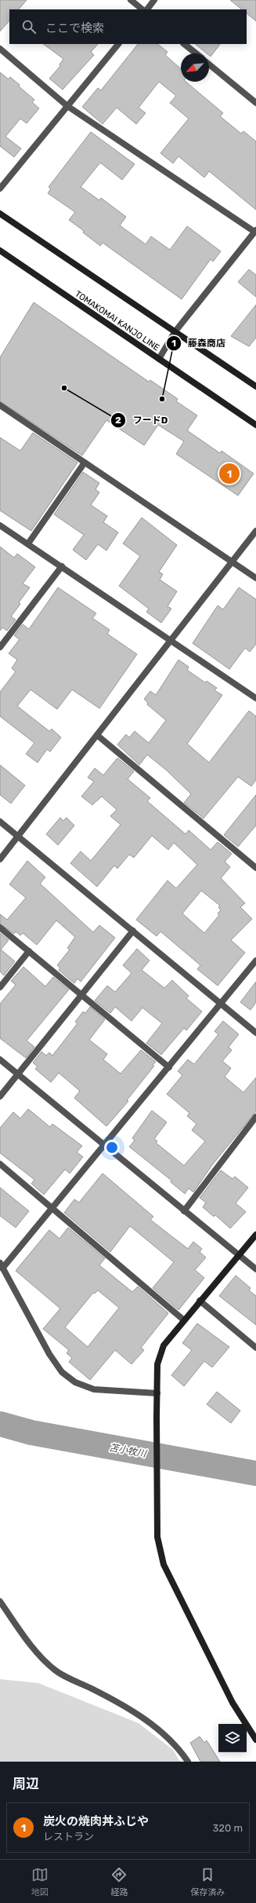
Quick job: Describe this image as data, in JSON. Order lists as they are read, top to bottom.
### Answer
{
  "streets": {
    "main road": ["TOMAKOMAI KANJO LINE"]
  },
  "water": ["苫小牧川"],
  "places": ["フードD", "藤森商店"],
  "north": "bottom left",
  "page": {
    "search": "ここで検索",
    "pins": "1",
    "heading": "周辺",
    "list": [
      {
        "mark": "1",
        "name": "炭火の焼肉丼ふじや",
        "note": "レストラン",
        "value": "320 m"
      }
    ],
    "nav": ["地図", "経路", "保存済み"]
  }
}
